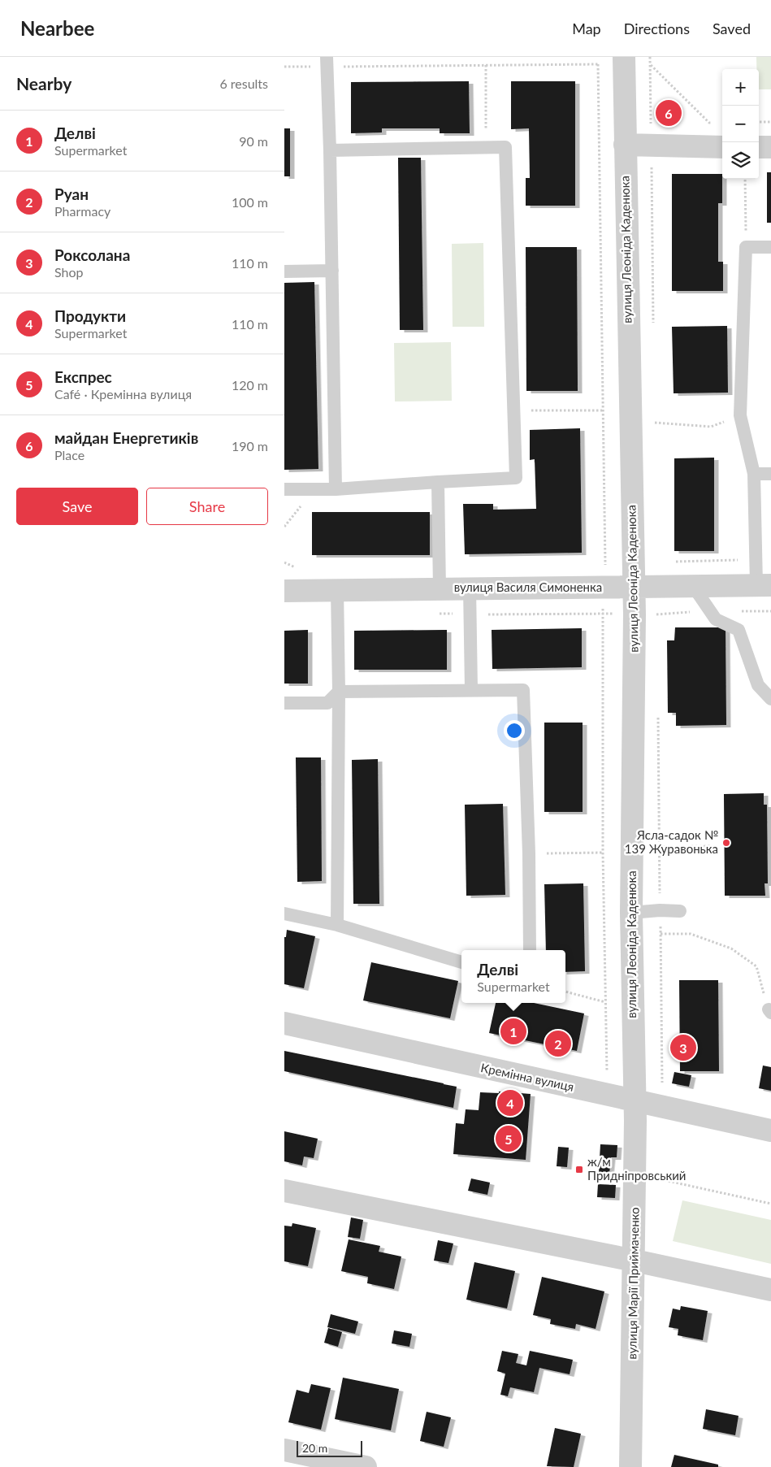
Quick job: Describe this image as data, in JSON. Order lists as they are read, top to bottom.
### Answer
{
  "streets": {
    "street": [
      "вулиця Леоніда Каденюка",
      "вулиця Василя Симоненка",
      "Кремінна вулиця",
      "вулиця Марії Приймаченко"
    ]
  },
  "crossings": [
    ["вулиця Леоніда Каденюка", "вулиця Василя Симоненка"],
    ["вулиця Леоніда Каденюка", "Кремінна вулиця"],
    ["вулиця Леоніда Каденюка", "вулиця Марії Приймаченко"],
    ["Кремінна вулиця", "вулиця Марії Приймаченко"]
  ],
  "places": {
    "other": ["Ясла-садок № 139 Журавонька"],
    "transit": ["ж/м Придніпровський"]
  },
  "scale_bar": "20 m",
  "page": {
    "header": "Nearbee",
    "nav": ["Map", "Directions", "Saved"],
    "heading": ["Nearby", "6 results"],
    "map_buttons": ["+", "−"],
    "pins": [
      "6",
      "1",
      "2",
      "3",
      "4",
      "5"
    ],
    "list": [
      {
        "mark": "1",
        "name": "Делві",
        "note": "Supermarket",
        "value": "90 m"
      },
      {
        "mark": "2",
        "name": "Руан",
        "note": "Pharmacy",
        "value": "100 m"
      },
      {
        "mark": "3",
        "name": "Роксолана",
        "note": "Shop",
        "value": "110 m"
      },
      {
        "mark": "4",
        "name": "Продукти",
        "note": "Supermarket",
        "value": "110 m"
      },
      {
        "mark": "5",
        "name": "Експрес",
        "note": "Café · Кремінна вулиця",
        "value": "120 m"
      },
      {
        "mark": "6",
        "name": "майдан Енергетиків",
        "note": "Place",
        "value": "190 m"
      }
    ],
    "buttons": ["Save", "Share"],
    "popup": ["Делві", "Supermarket"],
    "scale": "20 m"
  }
}
